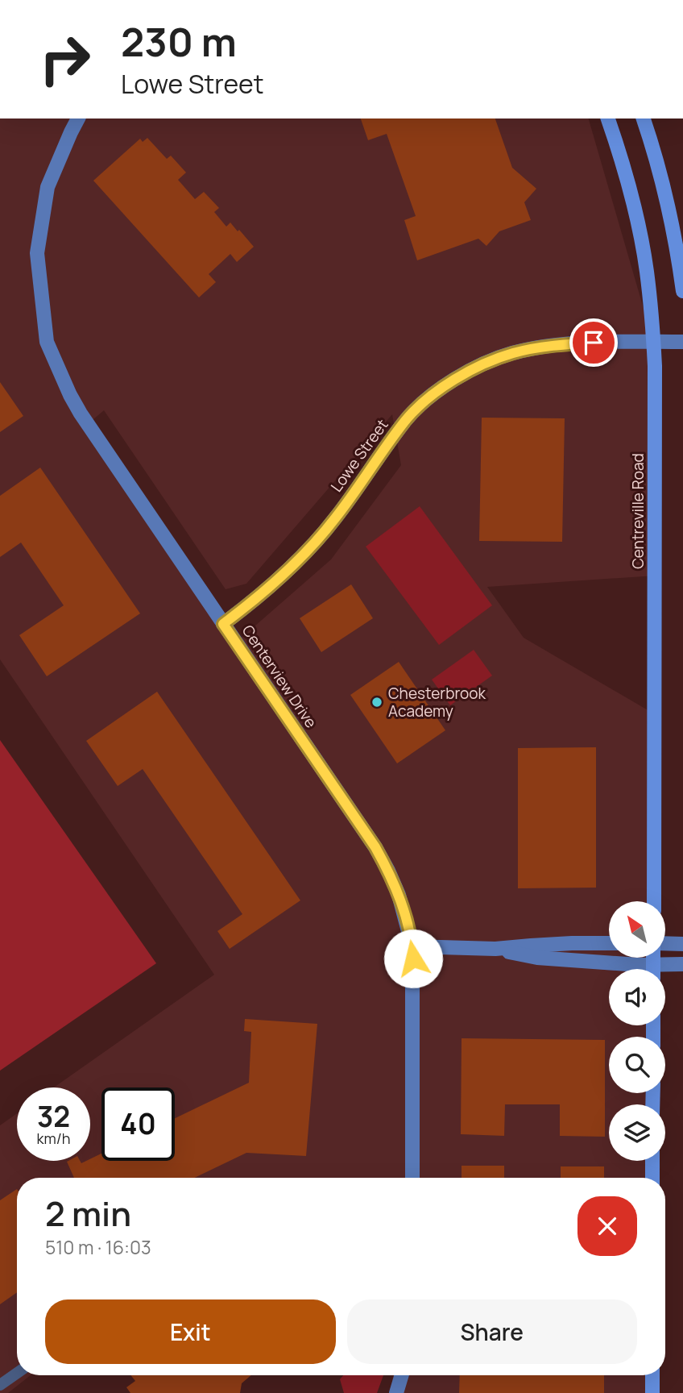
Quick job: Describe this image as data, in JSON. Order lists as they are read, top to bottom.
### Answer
{
  "streets": {
    "main road": ["Centreville Road"],
    "street": ["Lowe Street", "Centerview Drive"]
  },
  "crossings": [
    ["Lowe Street", "Centreville Road"],
    ["Lowe Street", "Centerview Drive"]
  ],
  "places": ["Chesterbrook Academy"],
  "north": "top left",
  "page": {
    "turn": ["230 m", "Lowe Street"],
    "speed": "32 km/h",
    "limit": "40",
    "heading": ["2 min", "510 m · 16:03"],
    "buttons": ["Exit", "Share"]
  }
}
